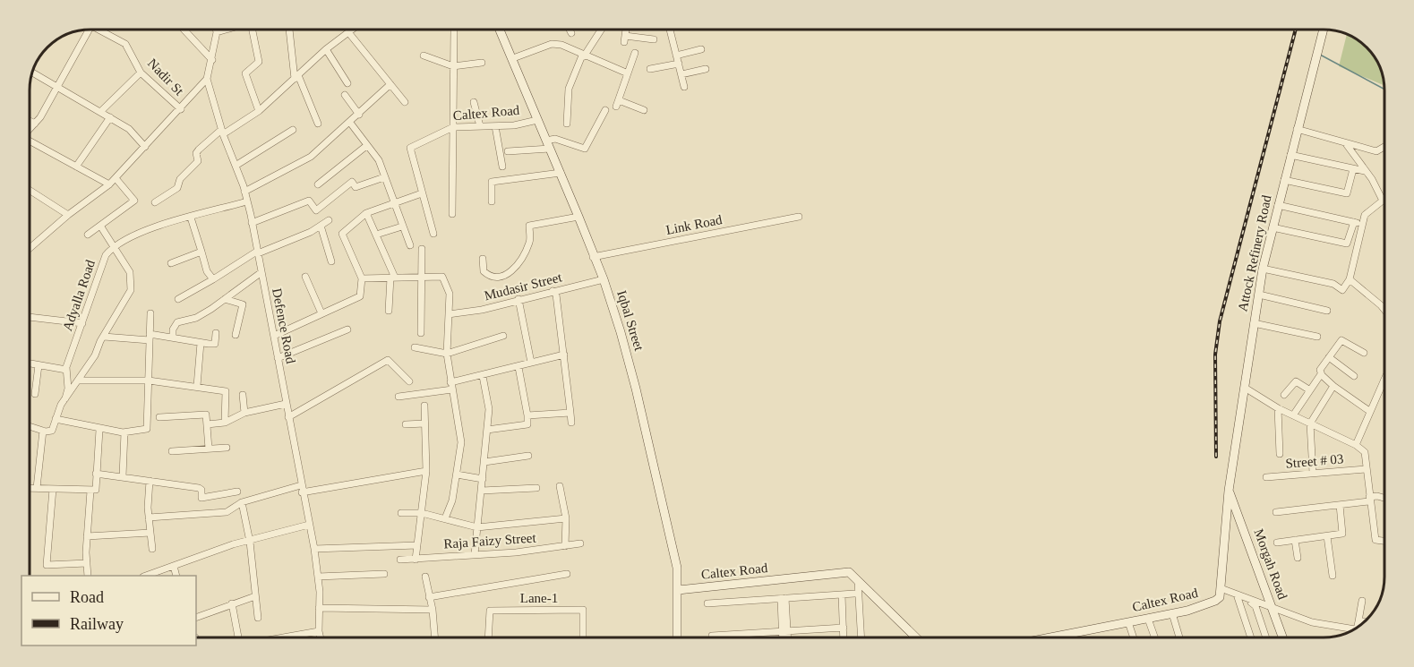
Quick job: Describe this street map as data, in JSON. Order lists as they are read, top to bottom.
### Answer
{
  "streets": {
    "street": [
      "Nadir St",
      "Caltex Road",
      "Link Road",
      "Attock Refinery Road",
      "Mudasir Street",
      "Adyalla Road",
      "Iqbal Street",
      "Defence Road",
      "Street # 03",
      "Raja Faizy Street",
      "Morgah Road",
      "Lane-1"
    ]
  },
  "crossings": [
    ["Caltex Road", "Iqbal Street"],
    ["Link Road", "Iqbal Street"],
    ["Attock Refinery Road", "Morgah Road"],
    ["Mudasir Street", "Iqbal Street"]
  ],
  "legend": ["Road", "Railway"]
}
